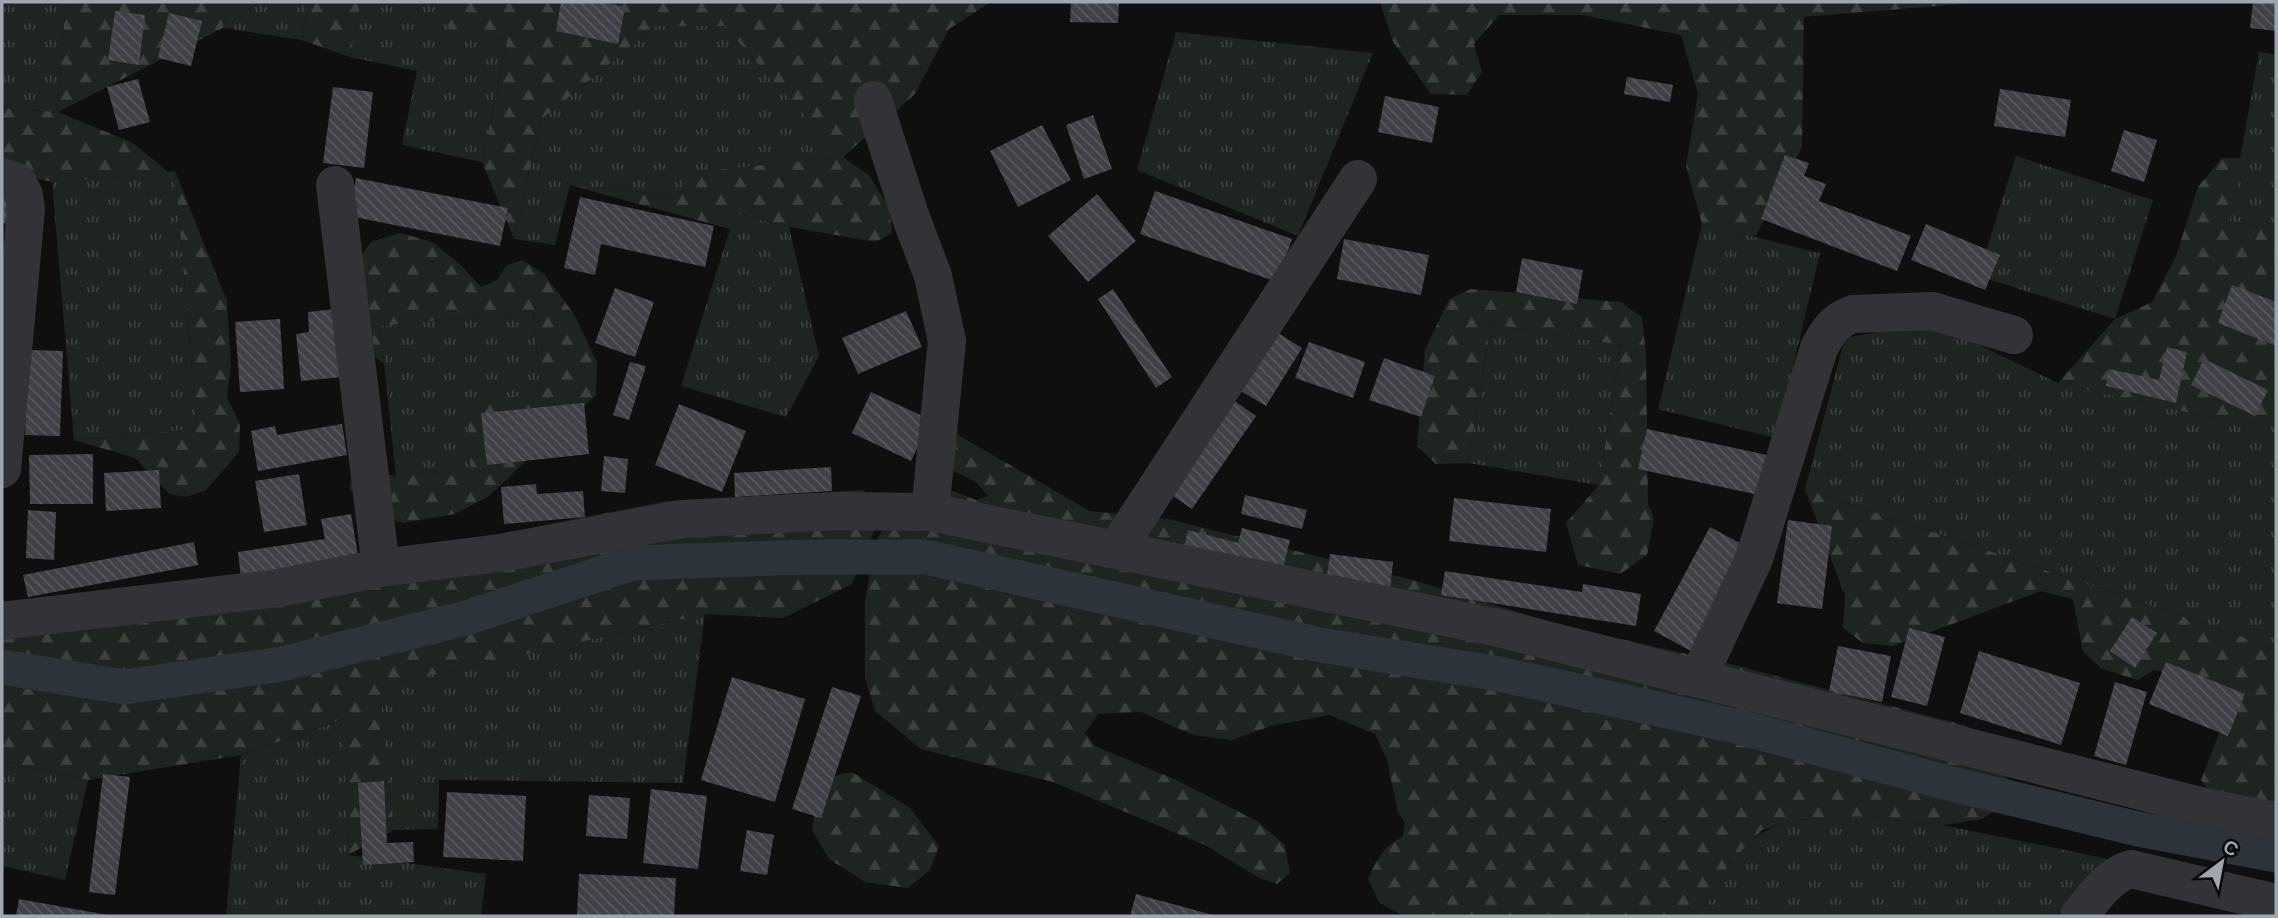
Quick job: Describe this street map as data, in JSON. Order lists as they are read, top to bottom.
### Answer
{
  "north": "top right"
}
